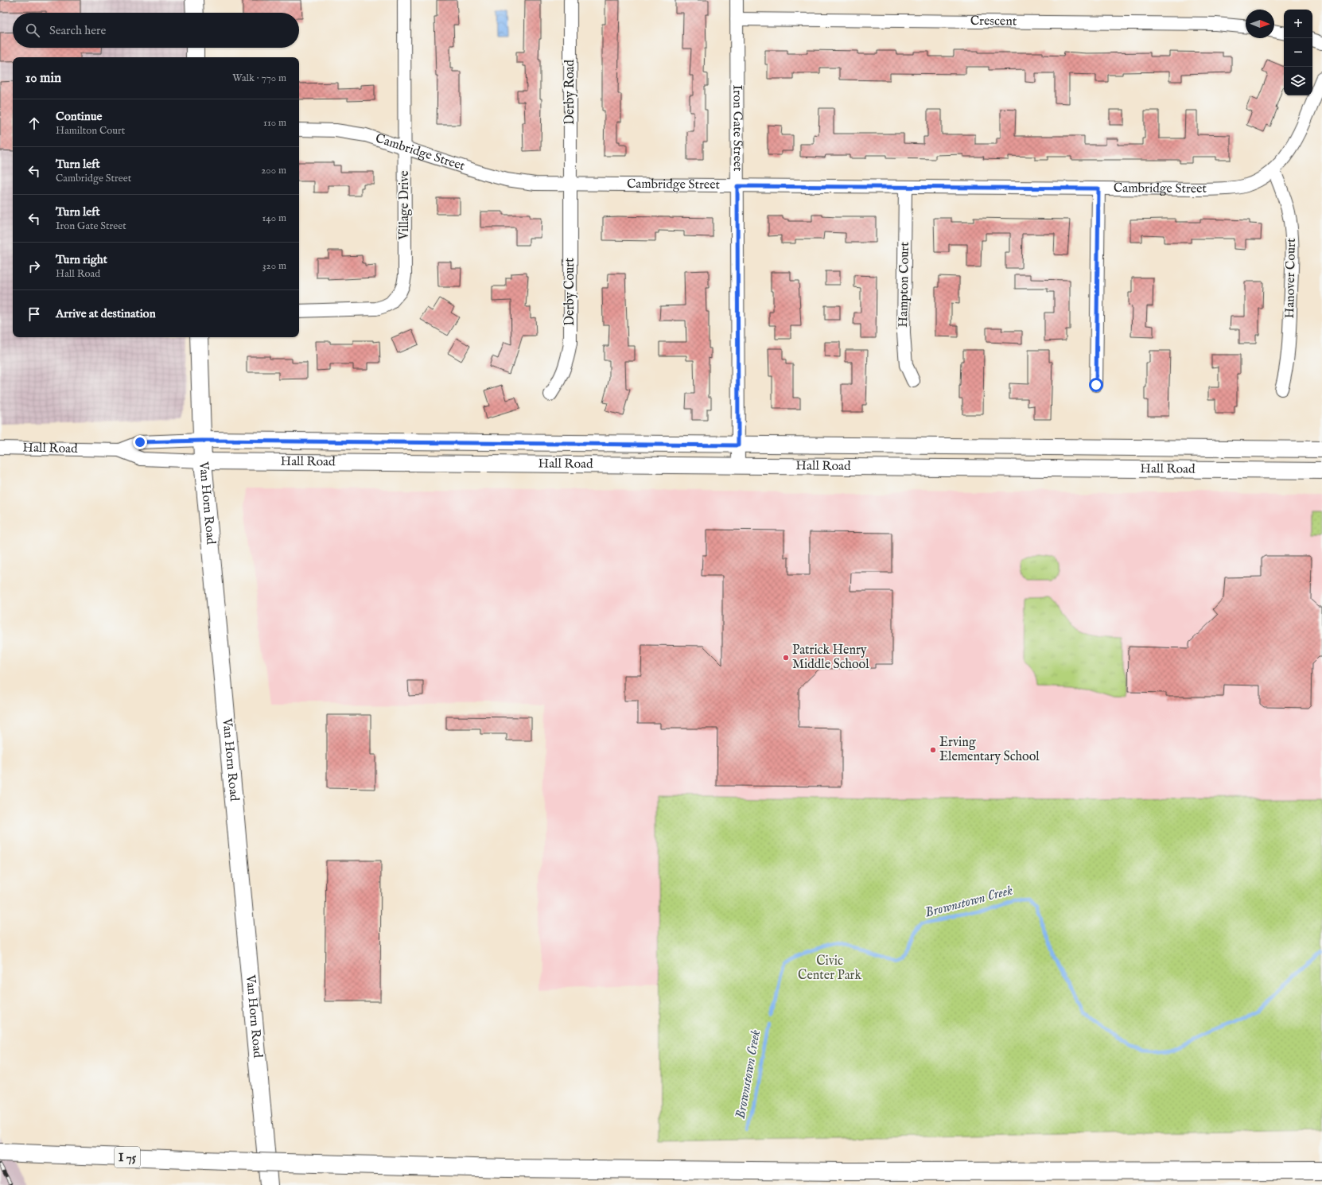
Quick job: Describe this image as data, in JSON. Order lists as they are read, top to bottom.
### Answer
{
  "streets": {
    "main road": ["Van Horn Road", "I 75"],
    "street": [
      "Crescent",
      "Derby Road",
      "Iron Gate Street",
      "Cambridge Street",
      "Village Drive",
      "Hanover Court",
      "Hampton Court",
      "Derby Court",
      "Hall Road"
    ]
  },
  "crossings": [
    ["Crescent", "Iron Gate Street"],
    ["Derby Road", "Cambridge Street"],
    ["Derby Road", "Derby Court"],
    ["Iron Gate Street", "Cambridge Street"],
    ["Iron Gate Street", "Hall Road"],
    ["Cambridge Street", "Village Drive"],
    ["Cambridge Street", "Hanover Court"],
    ["Cambridge Street", "Hampton Court"],
    ["Cambridge Street", "Derby Court"],
    ["Hall Road", "Van Horn Road"]
  ],
  "water": ["Brownstown Creek"],
  "parks": ["Civic Center Park"],
  "places": ["Patrick Henry Middle School", "Erving Elementary School"],
  "north": "right",
  "page": {
    "map_buttons": ["+", "−"],
    "search": "Search here",
    "heading": ["10 min", "Walk · 770 m"],
    "list": [
      ["Continue", "Hamilton Court", "110 m"],
      ["Turn left", "Cambridge Street", "200 m"],
      ["Turn left", "Iron Gate Street", "140 m"],
      ["Turn right", "Hall Road", "320 m"],
      "Arrive at destination"
    ]
  }
}
